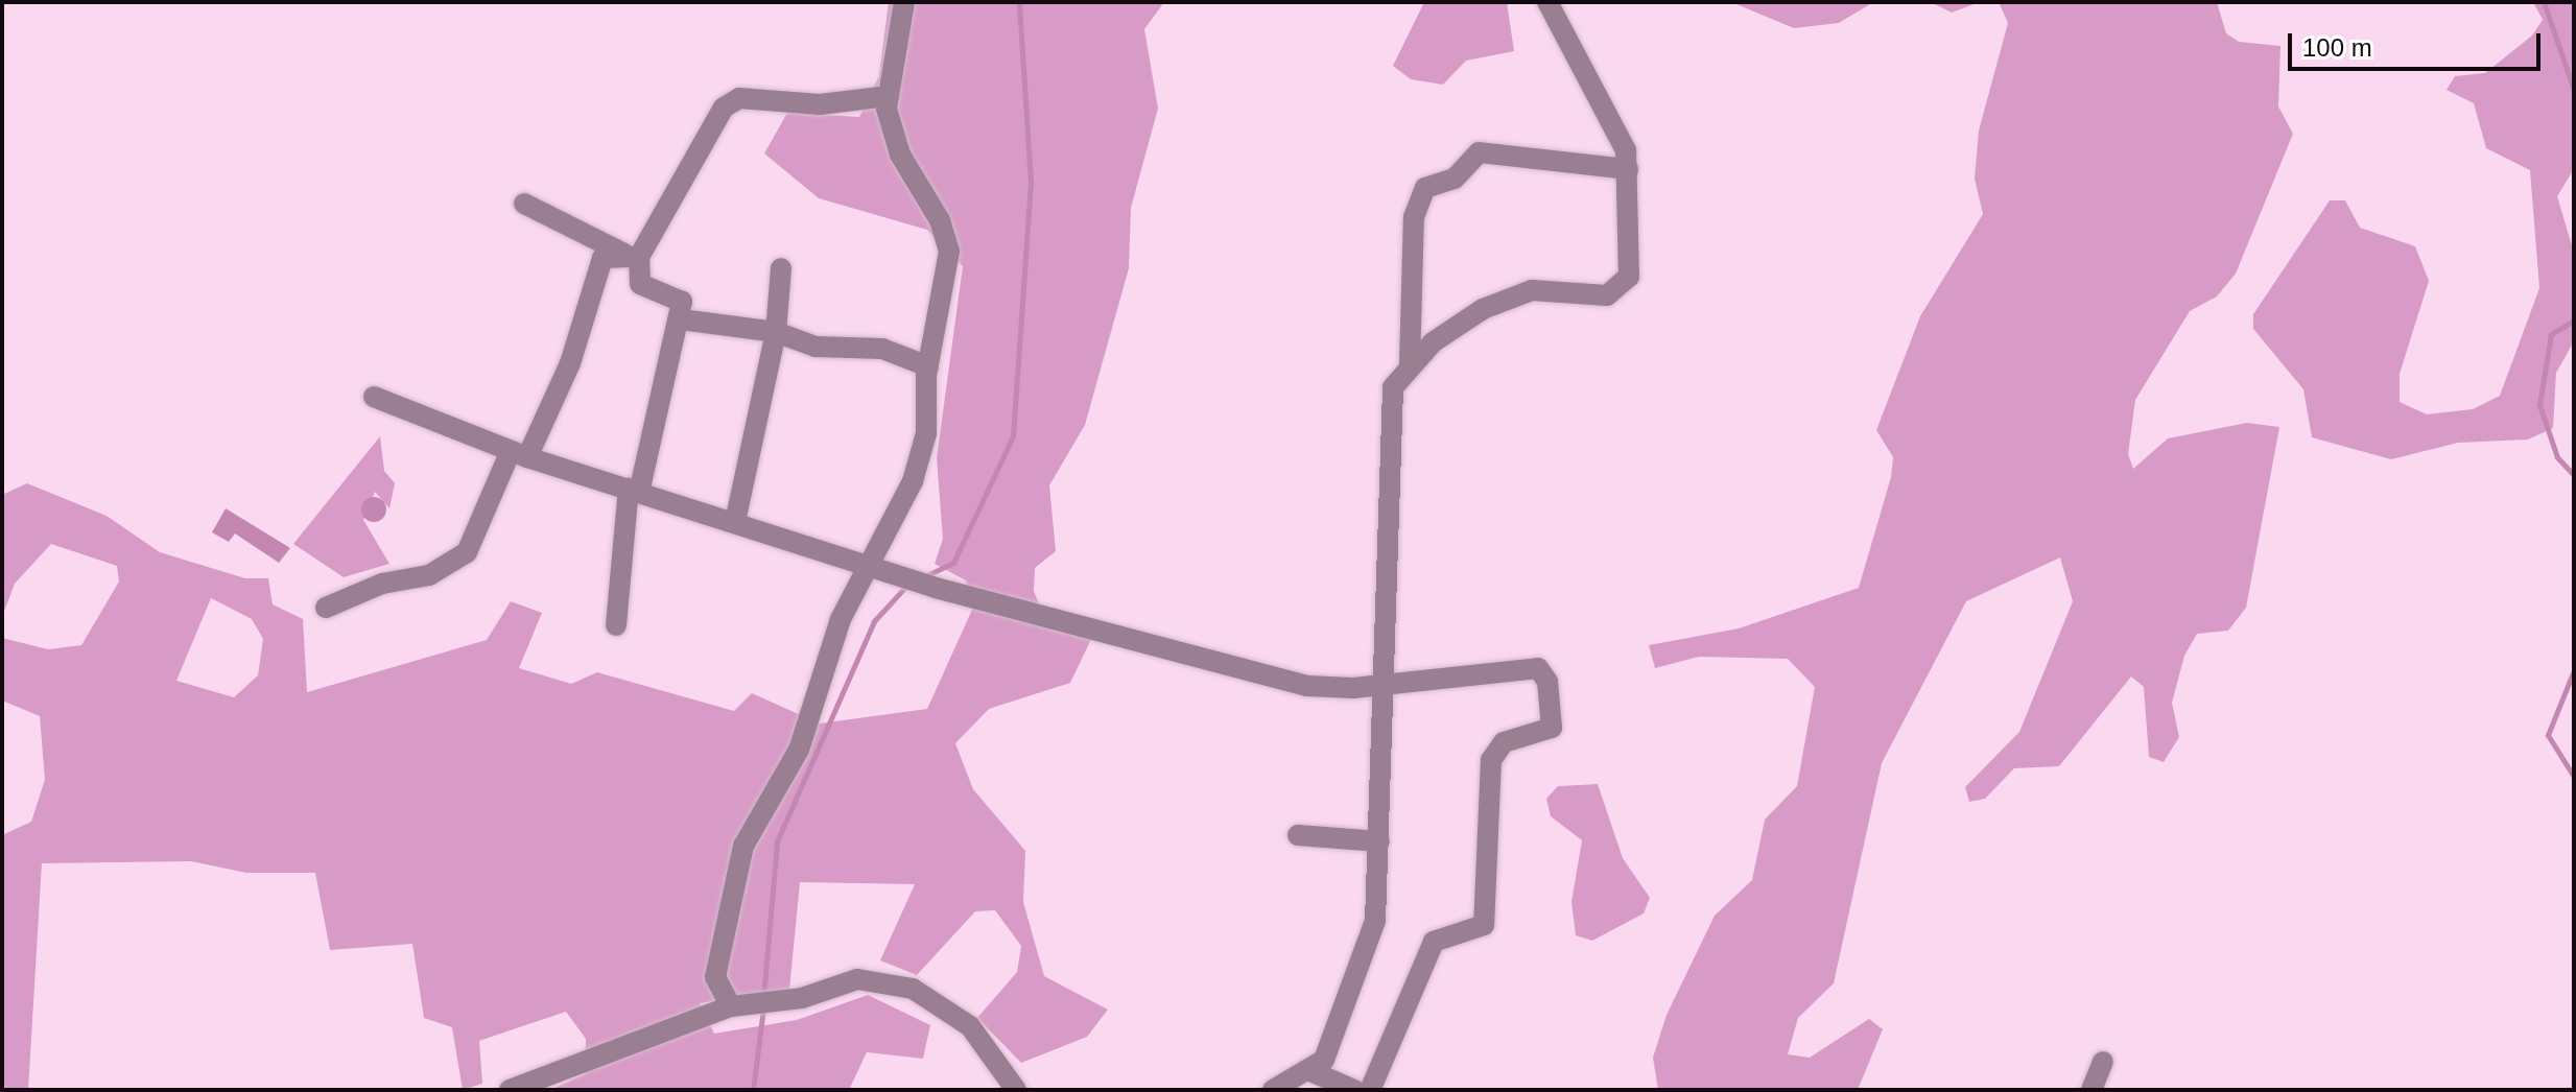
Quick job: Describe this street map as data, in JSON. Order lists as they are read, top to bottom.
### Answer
{
  "scale_bar": "100 m"
}
